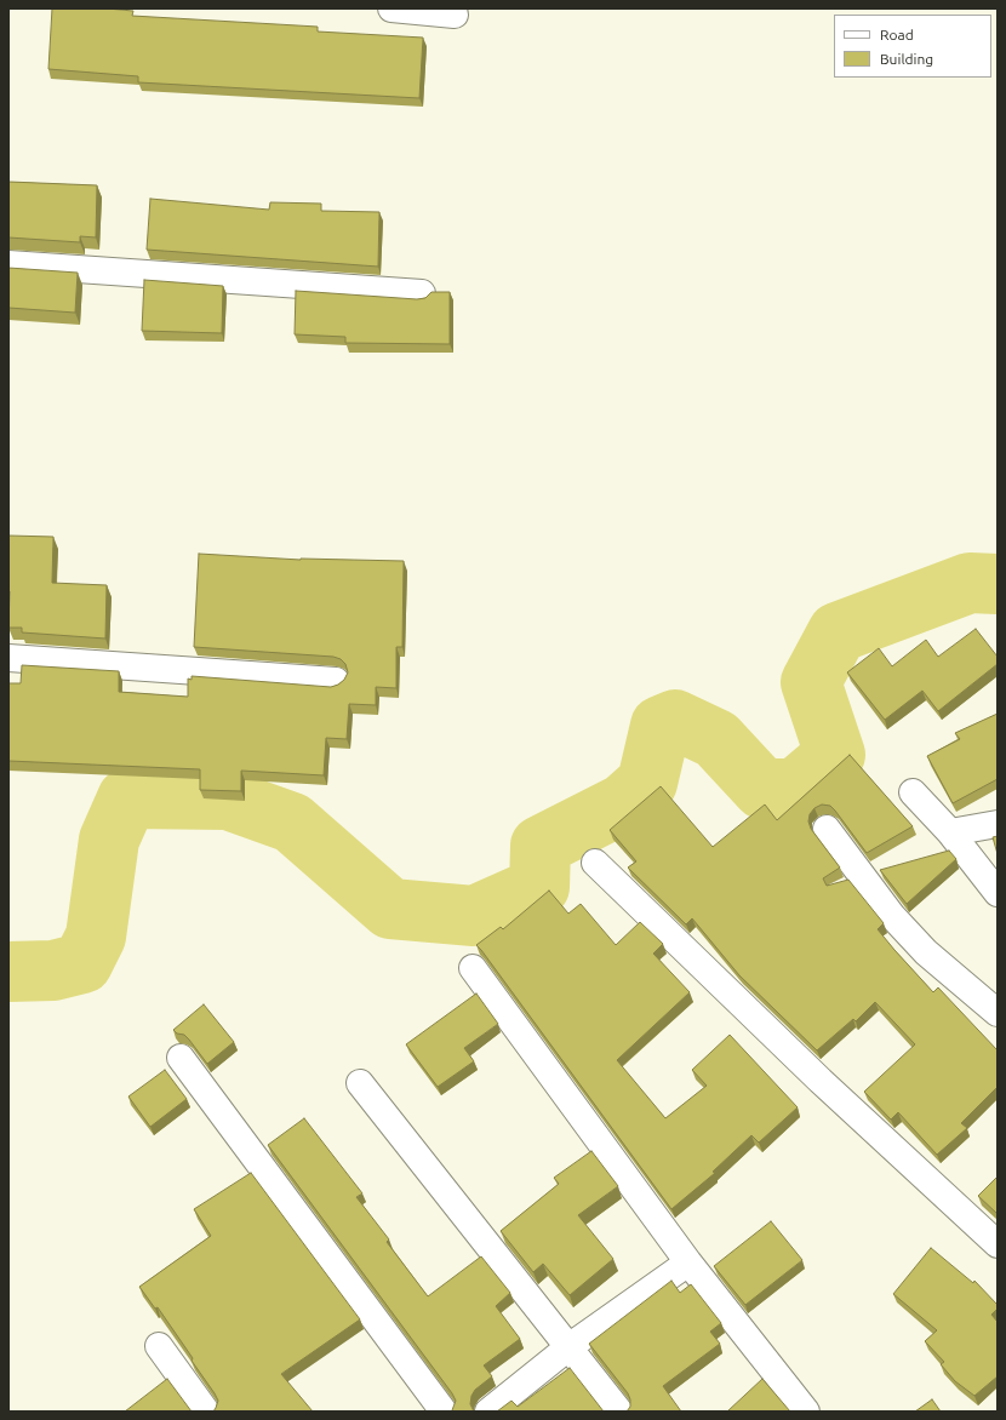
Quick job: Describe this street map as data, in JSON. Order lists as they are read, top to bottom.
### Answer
{
  "legend": ["Road", "Building"]
}
